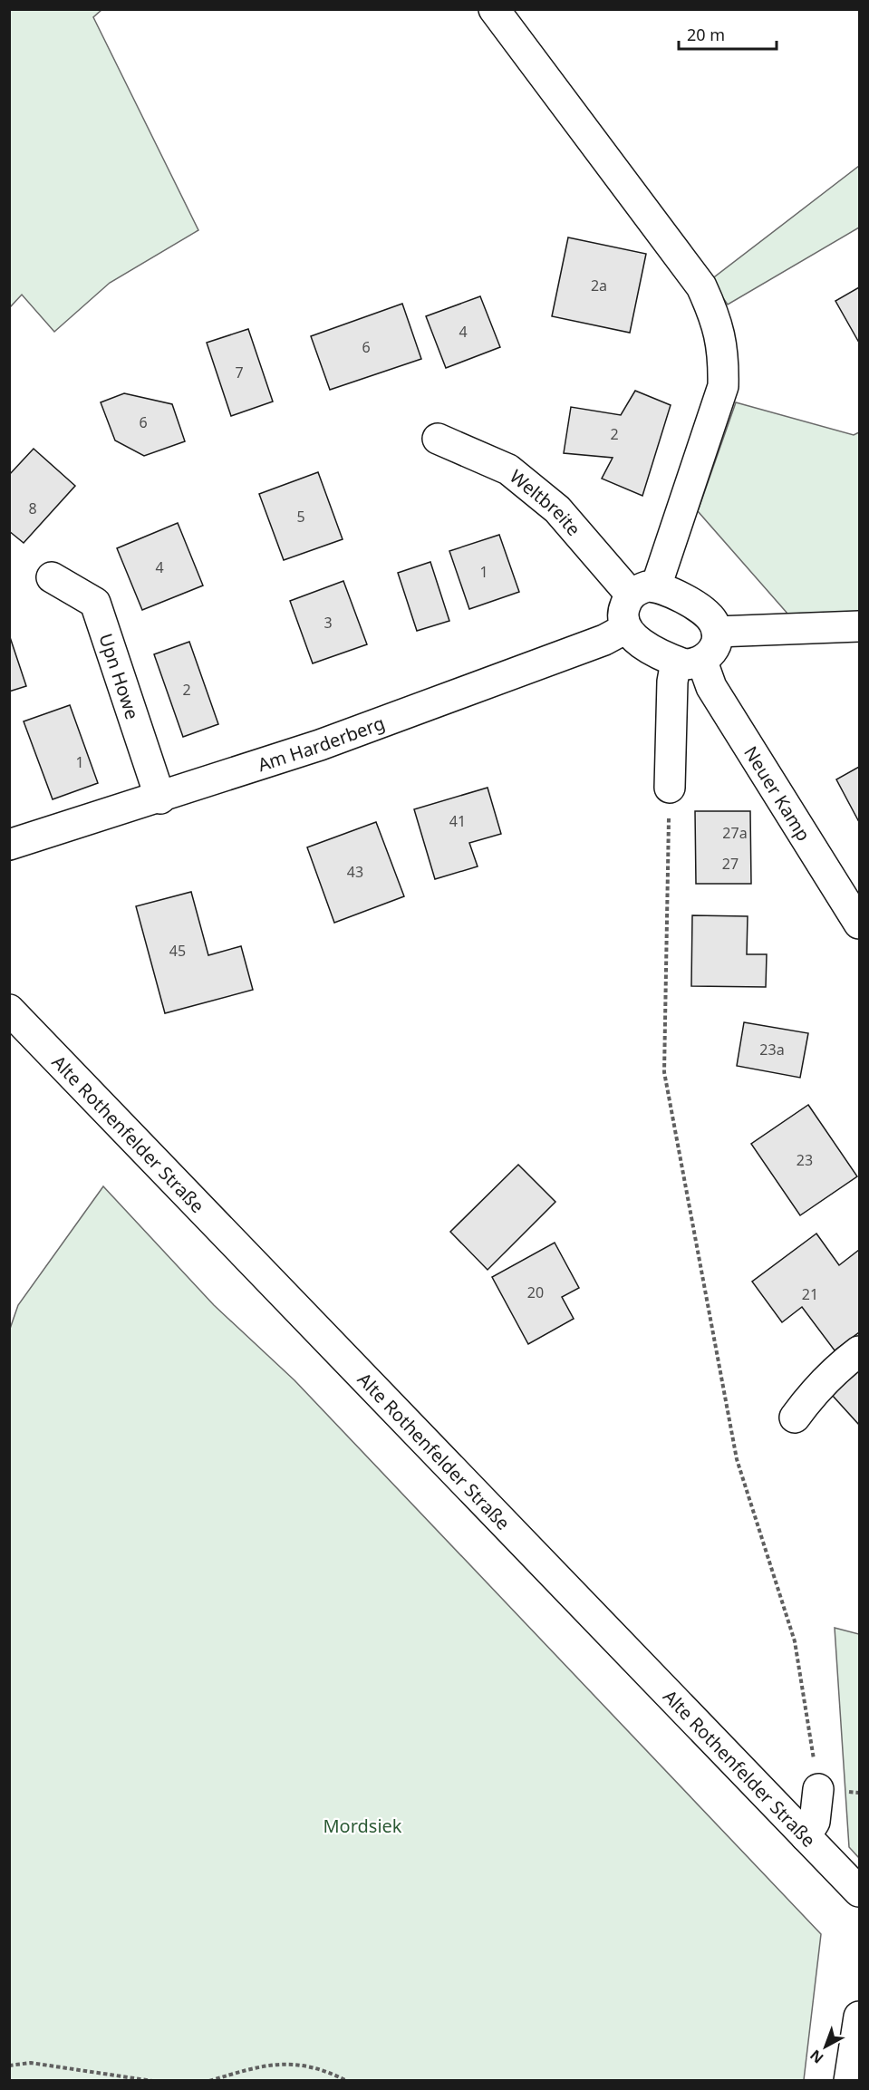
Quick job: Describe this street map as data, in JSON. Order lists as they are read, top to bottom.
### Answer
{
  "streets": {
    "street": [
      "Weltbreite",
      "Upn Howe",
      "Am Harderberg",
      "Neuer Kamp",
      "Alte Rothenfelder Straße"
    ]
  },
  "crossings": [
    ["Upn Howe", "Am Harderberg"]
  ],
  "parks": ["Mordsiek"],
  "house_numbers": [
    "2a",
    "4",
    "6",
    "7",
    "6",
    "2",
    "8",
    "5",
    "4",
    "1",
    "3",
    "2",
    "1",
    "41",
    "27a",
    "27",
    "43",
    "45",
    "23a",
    "23",
    "20",
    "21"
  ],
  "scale_bar": "20 m",
  "north": "bottom left"
}
